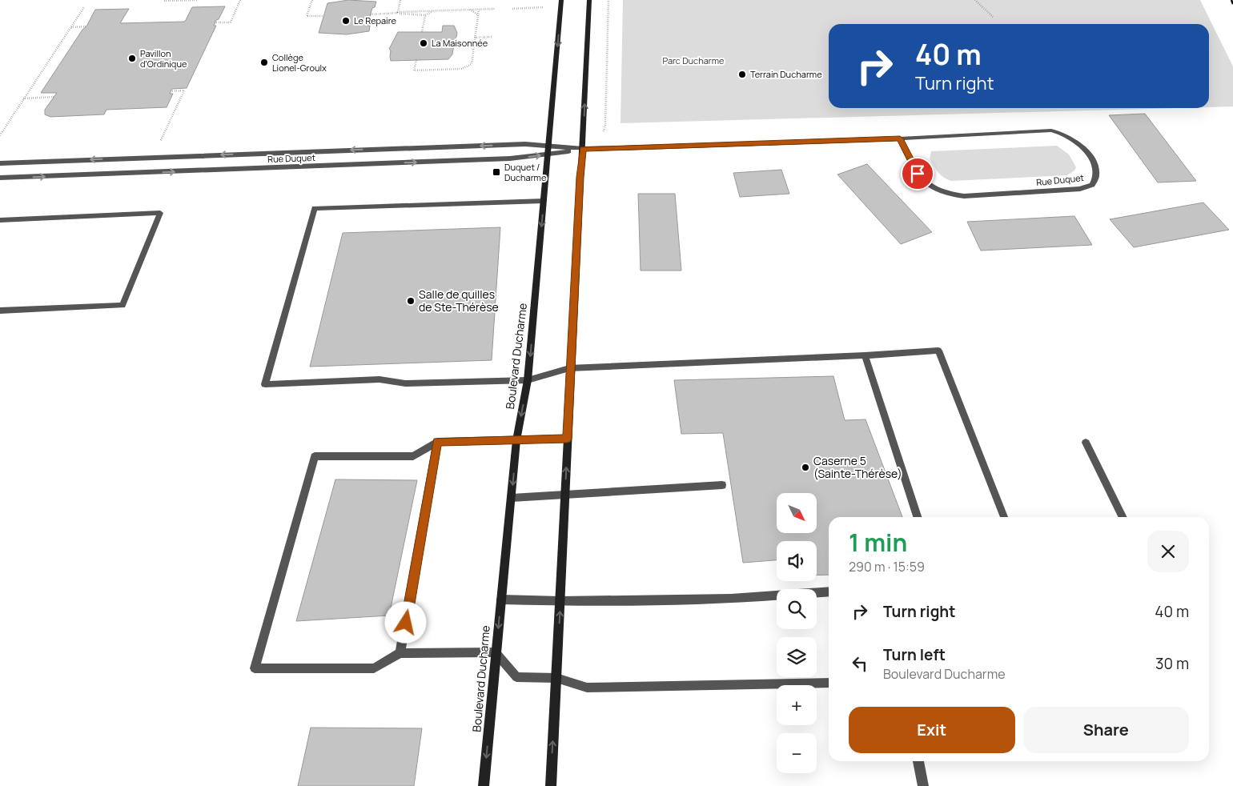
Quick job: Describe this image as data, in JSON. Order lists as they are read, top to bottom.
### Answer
{
  "streets": {
    "street": ["Rue Duquet", "Boulevard Ducharme"]
  },
  "crossings": [
    ["Rue Duquet", "Boulevard Ducharme"]
  ],
  "parks": ["Parc Ducharme"],
  "places": {
    "other": [
      "Le Repaire",
      "La Maisonnée",
      "Pavillon d'Ordinique",
      "Collège Lionel-Groulx",
      "Terrain Ducharme",
      "Salle de quilles de Ste-Thérèse",
      "Caserne 5 (Sainte-Thérèse)"
    ],
    "transit": ["Duquet / Ducharme"]
  },
  "north": "bottom right",
  "page": {
    "turn": ["40 m", "Turn right"],
    "map_buttons": ["+", "−"],
    "heading": ["1 min", "290 m · 15:59"],
    "list": [
      {
        "name": "Turn right",
        "value": "40 m"
      },
      {
        "name": "Turn left",
        "note": "Boulevard Ducharme",
        "value": "30 m"
      }
    ],
    "buttons": ["Exit", "Share"]
  }
}
